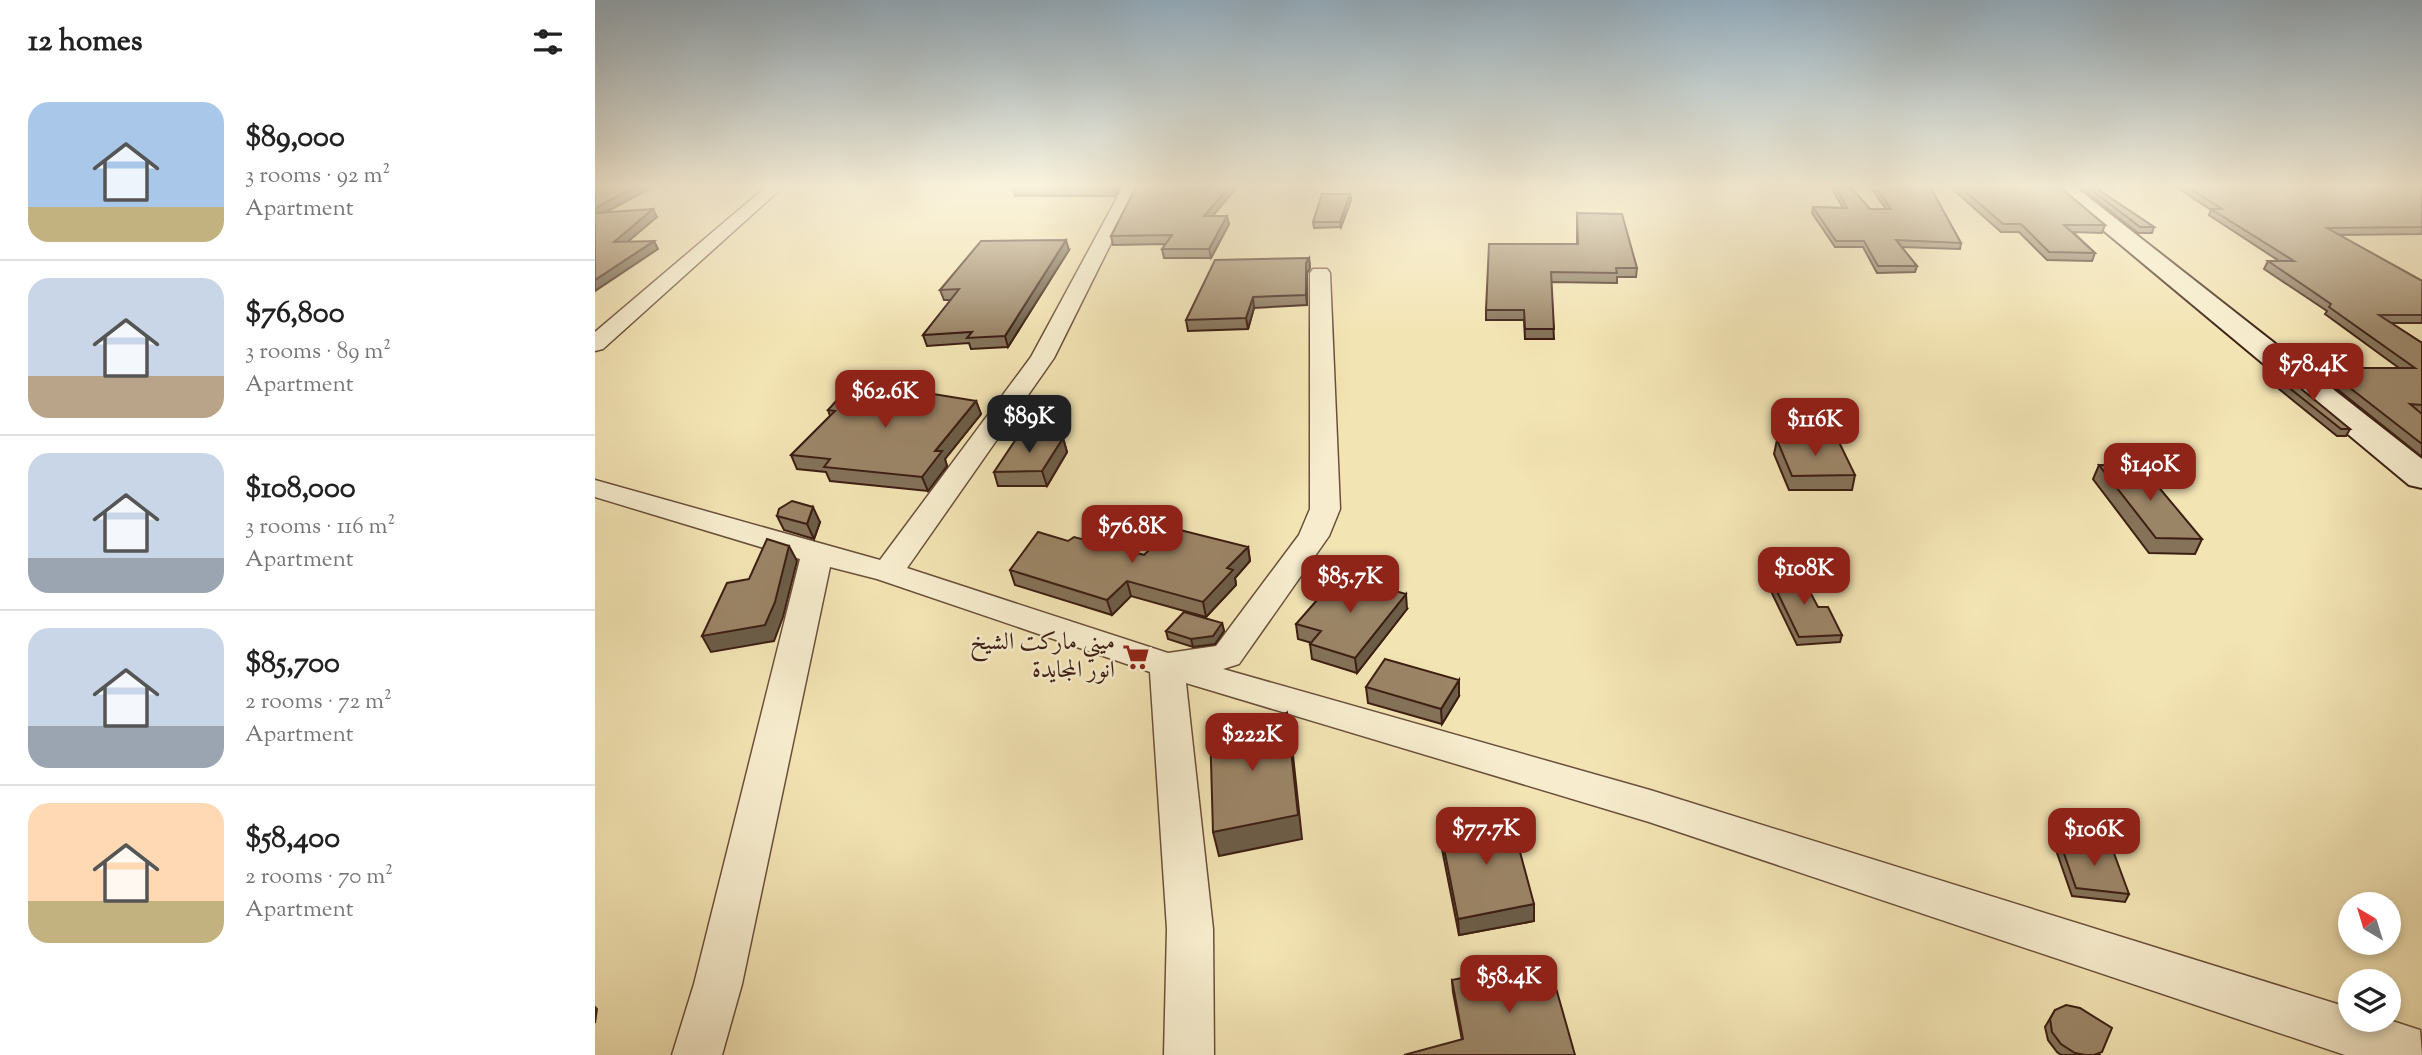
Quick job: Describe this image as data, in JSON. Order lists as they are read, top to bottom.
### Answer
{
  "places": {
    "supermarket": ["ميني ماركت الشيخ انور المجايدة"]
  },
  "north": "top left",
  "page": {
    "heading": "12 homes",
    "list": [
      {
        "name": "$89,000",
        "note": "3 rooms · 92 m² · Apartment"
      },
      {
        "name": "$76,800",
        "note": "3 rooms · 89 m² · Apartment"
      },
      {
        "name": "$108,000",
        "note": "3 rooms · 116 m² · Apartment"
      },
      {
        "name": "$85,700",
        "note": "2 rooms · 72 m² · Apartment"
      },
      {
        "name": "$58,400",
        "note": "2 rooms · 70 m² · Apartment"
      }
    ],
    "price": [
      "$78.4K",
      "$62.6K",
      "$89K",
      "$116K",
      "$140K",
      "$76.8K",
      "$108K",
      "$85.7K",
      "$222K",
      "$77.7K",
      "$106K",
      "$58.4K"
    ]
  }
}
